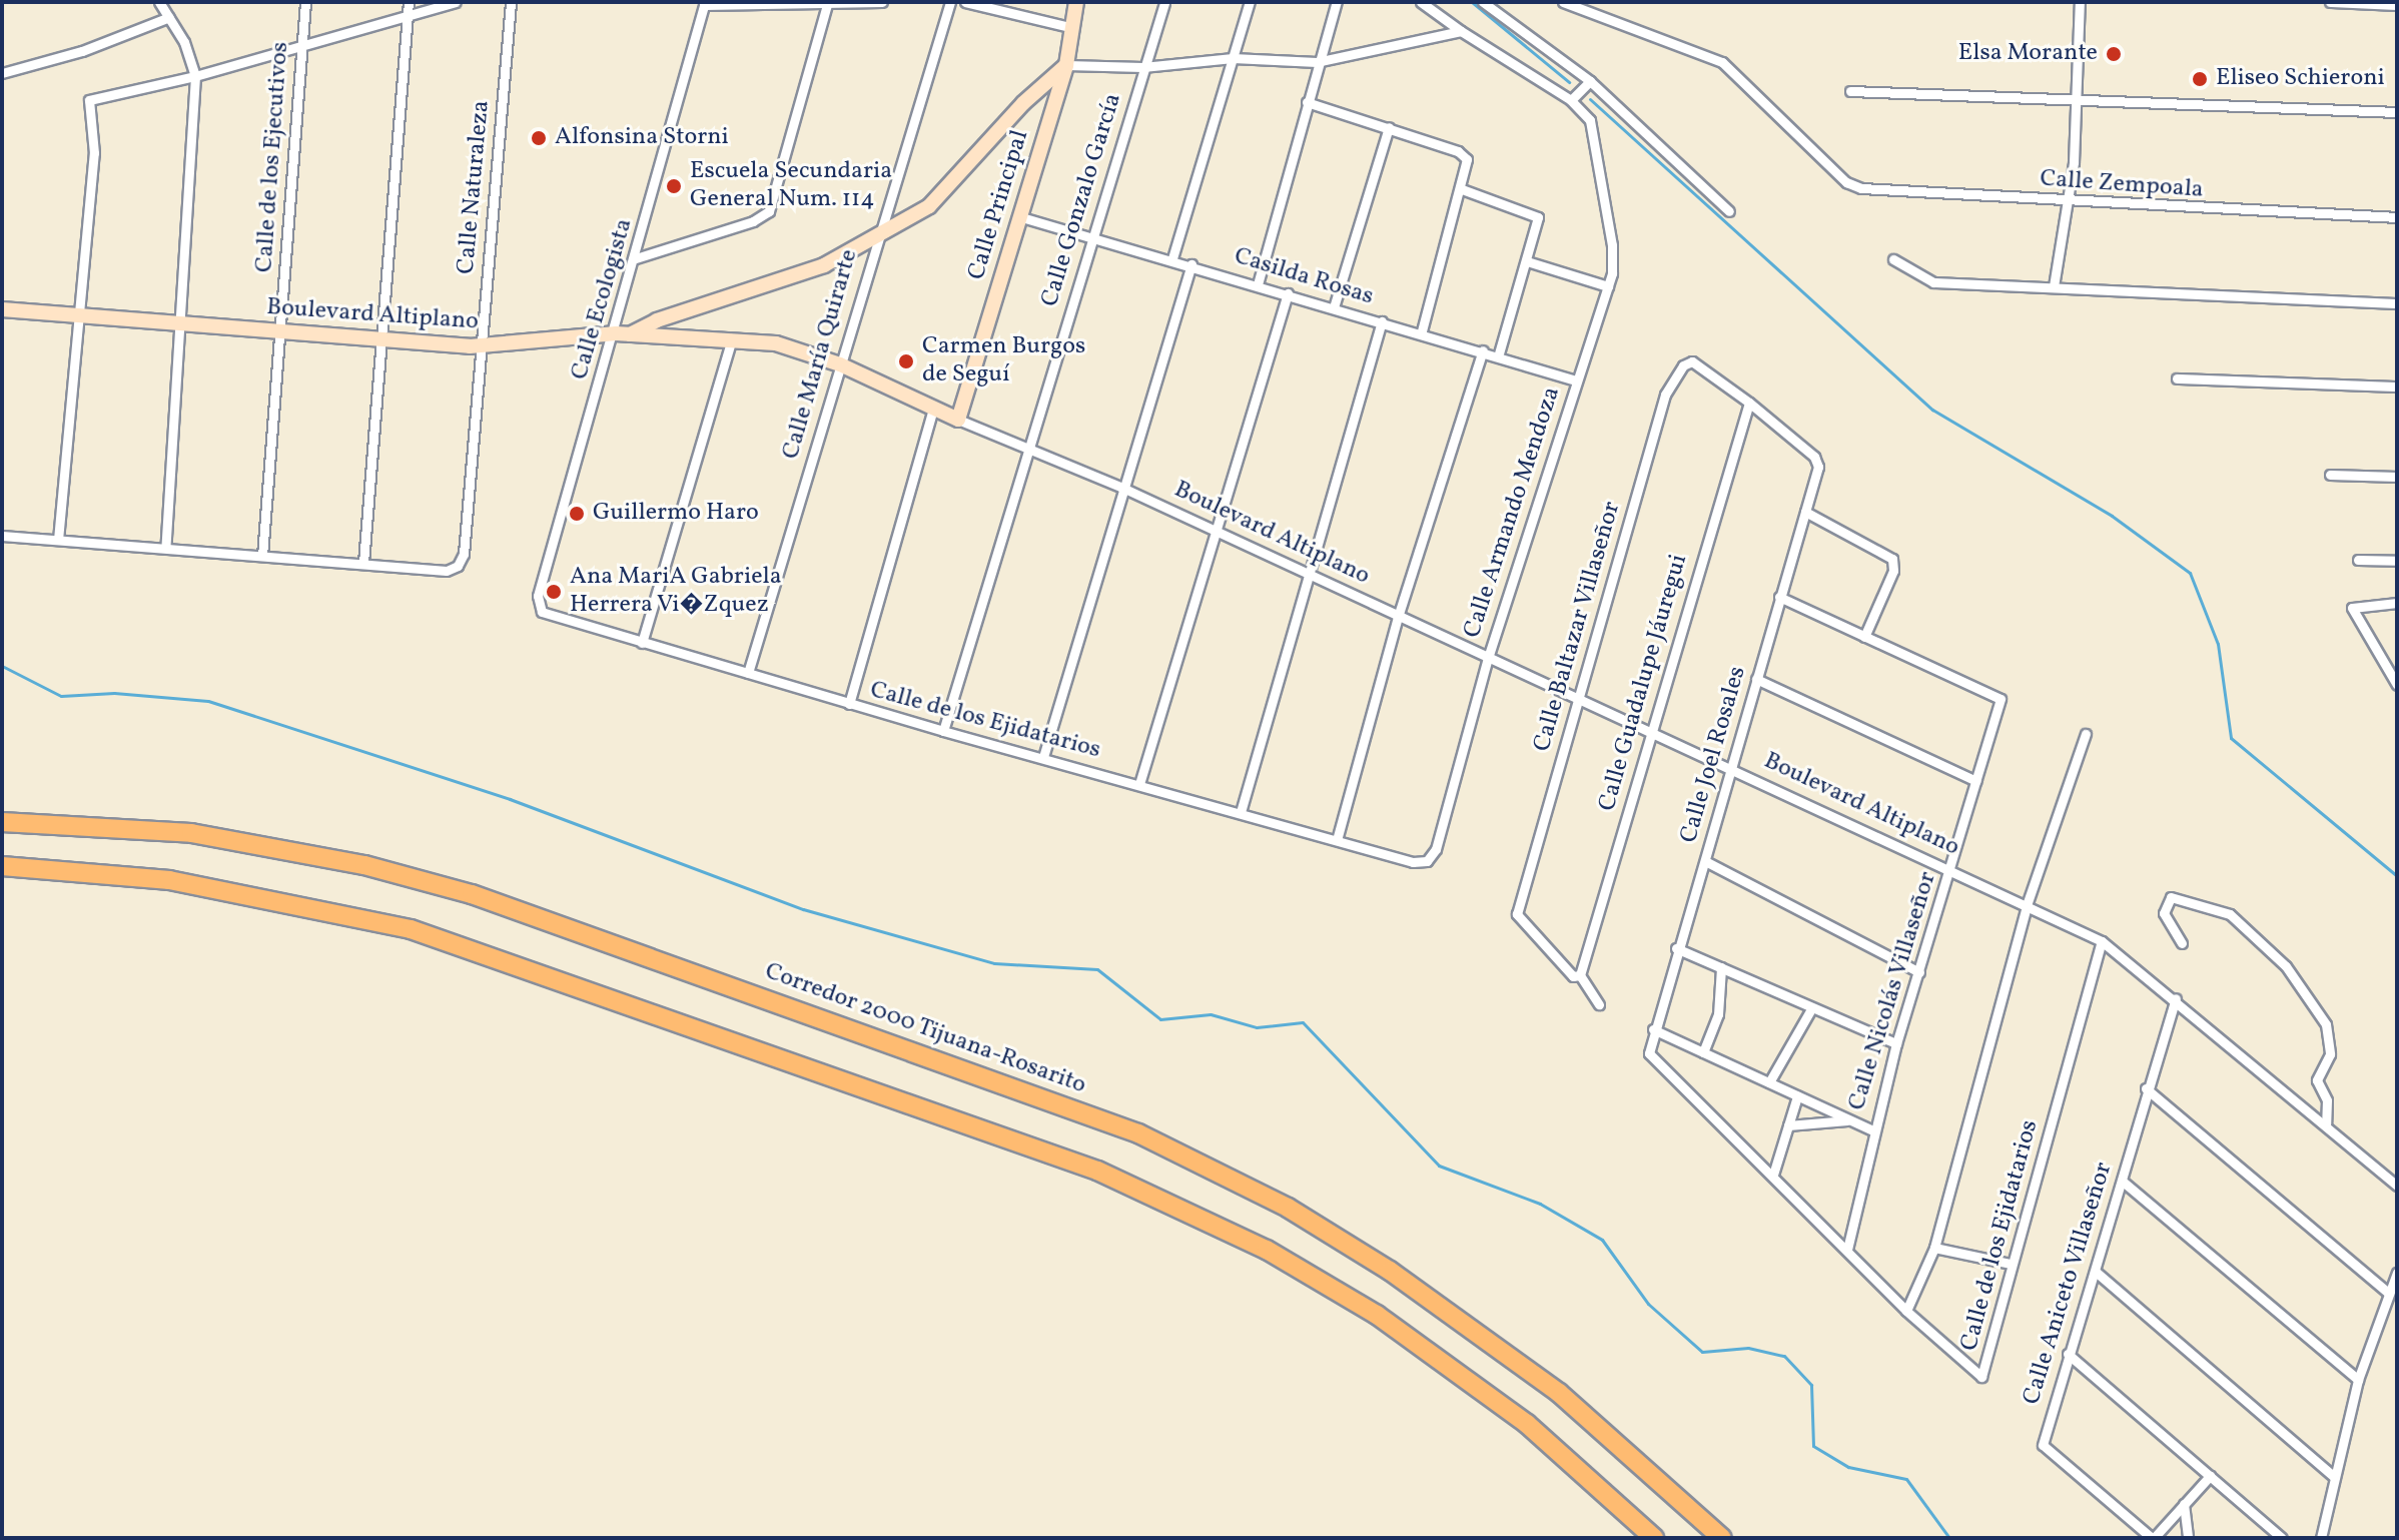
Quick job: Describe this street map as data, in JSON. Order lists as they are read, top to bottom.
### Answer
{
  "streets": {
    "highway": ["Corredor 2000 Tijuana-Rosarito"],
    "street": [
      "Calle de los Ejecutivos",
      "Calle Zempoala",
      "Calle Naturaleza",
      "Calle Gonzalo García",
      "Calle Principal",
      "Casilda Rosas",
      "Calle Ecologista",
      "Boulevard Altiplano",
      "Calle María Quirarte",
      "Calle Armando Mendoza",
      "Calle Baltazar Villaseñor",
      "Calle Guadalupe Jáuregui",
      "Calle de los Ejidatarios",
      "Calle Joel Rosales",
      "Calle Nicolás Villaseñor",
      "Calle Aniceto Villaseñor"
    ]
  },
  "crossings": [
    ["Calle de los Ejecutivos", "Boulevard Altiplano"],
    ["Calle Naturaleza", "Boulevard Altiplano"],
    ["Calle Gonzalo García", "Casilda Rosas"],
    ["Calle Gonzalo García", "Boulevard Altiplano"],
    ["Calle Gonzalo García", "Calle de los Ejidatarios"],
    ["Calle Principal", "Casilda Rosas"],
    ["Calle Principal", "Boulevard Altiplano"],
    ["Casilda Rosas", "Calle Armando Mendoza"],
    ["Calle Ecologista", "Boulevard Altiplano"],
    ["Calle Ecologista", "Calle de los Ejidatarios"],
    ["Boulevard Altiplano", "Calle María Quirarte"],
    ["Boulevard Altiplano", "Calle Armando Mendoza"],
    ["Boulevard Altiplano", "Calle Baltazar Villaseñor"],
    ["Boulevard Altiplano", "Calle Guadalupe Jáuregui"],
    ["Boulevard Altiplano", "Calle de los Ejidatarios"],
    ["Boulevard Altiplano", "Calle Joel Rosales"],
    ["Boulevard Altiplano", "Calle Nicolás Villaseñor"],
    ["Boulevard Altiplano", "Calle Aniceto Villaseñor"],
    ["Calle María Quirarte", "Calle de los Ejidatarios"],
    ["Calle Armando Mendoza", "Calle de los Ejidatarios"],
    ["Calle Baltazar Villaseñor", "Calle Guadalupe Jáuregui"],
    ["Calle Baltazar Villaseñor", "Calle Joel Rosales"],
    ["Calle Guadalupe Jáuregui", "Calle Joel Rosales"],
    ["Calle de los Ejidatarios", "Calle Joel Rosales"],
    ["Calle de los Ejidatarios", "Calle Nicolás Villaseñor"]
  ],
  "places": [
    "Elsa Morante",
    "Eliseo Schieroni",
    "Alfonsina Storni",
    "Escuela Secundaria General Num. 114",
    "Carmen Burgos de Seguí",
    "Guillermo Haro",
    "Ana MariA Gabriela Herrera Vi�Zquez"
  ]
}
